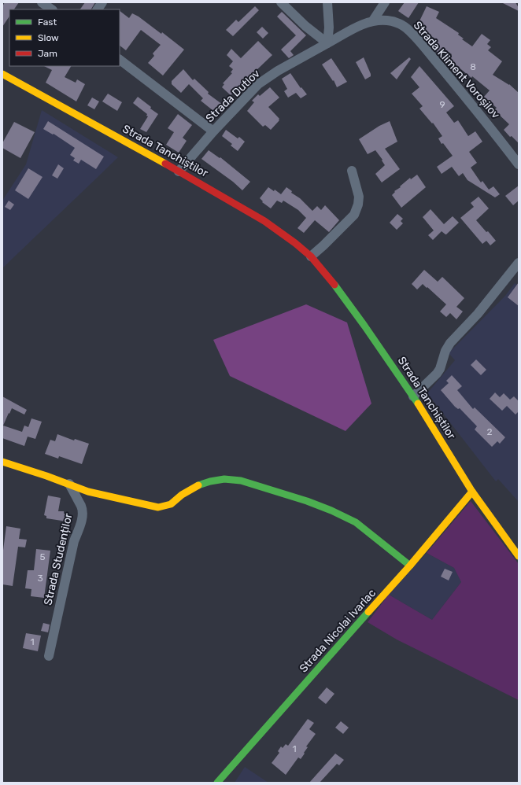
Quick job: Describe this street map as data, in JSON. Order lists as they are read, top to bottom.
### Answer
{
  "streets": {
    "street": [
      "Strada Kliment Voroșilov",
      "Strada Dutlov",
      "Strada Tanchiștilor",
      "Strada Studenților",
      "Strada Nicolai Ivarlac"
    ]
  },
  "crossings": [
    ["Strada Kliment Voroșilov", "Strada Dutlov"],
    ["Strada Dutlov", "Strada Tanchiștilor"],
    ["Strada Tanchiștilor", "Strada Nicolai Ivarlac"]
  ],
  "house_numbers": [
    "8",
    "9",
    "2",
    "5",
    "3",
    "1",
    "1"
  ],
  "legend": ["Fast", "Slow", "Jam"]
}
